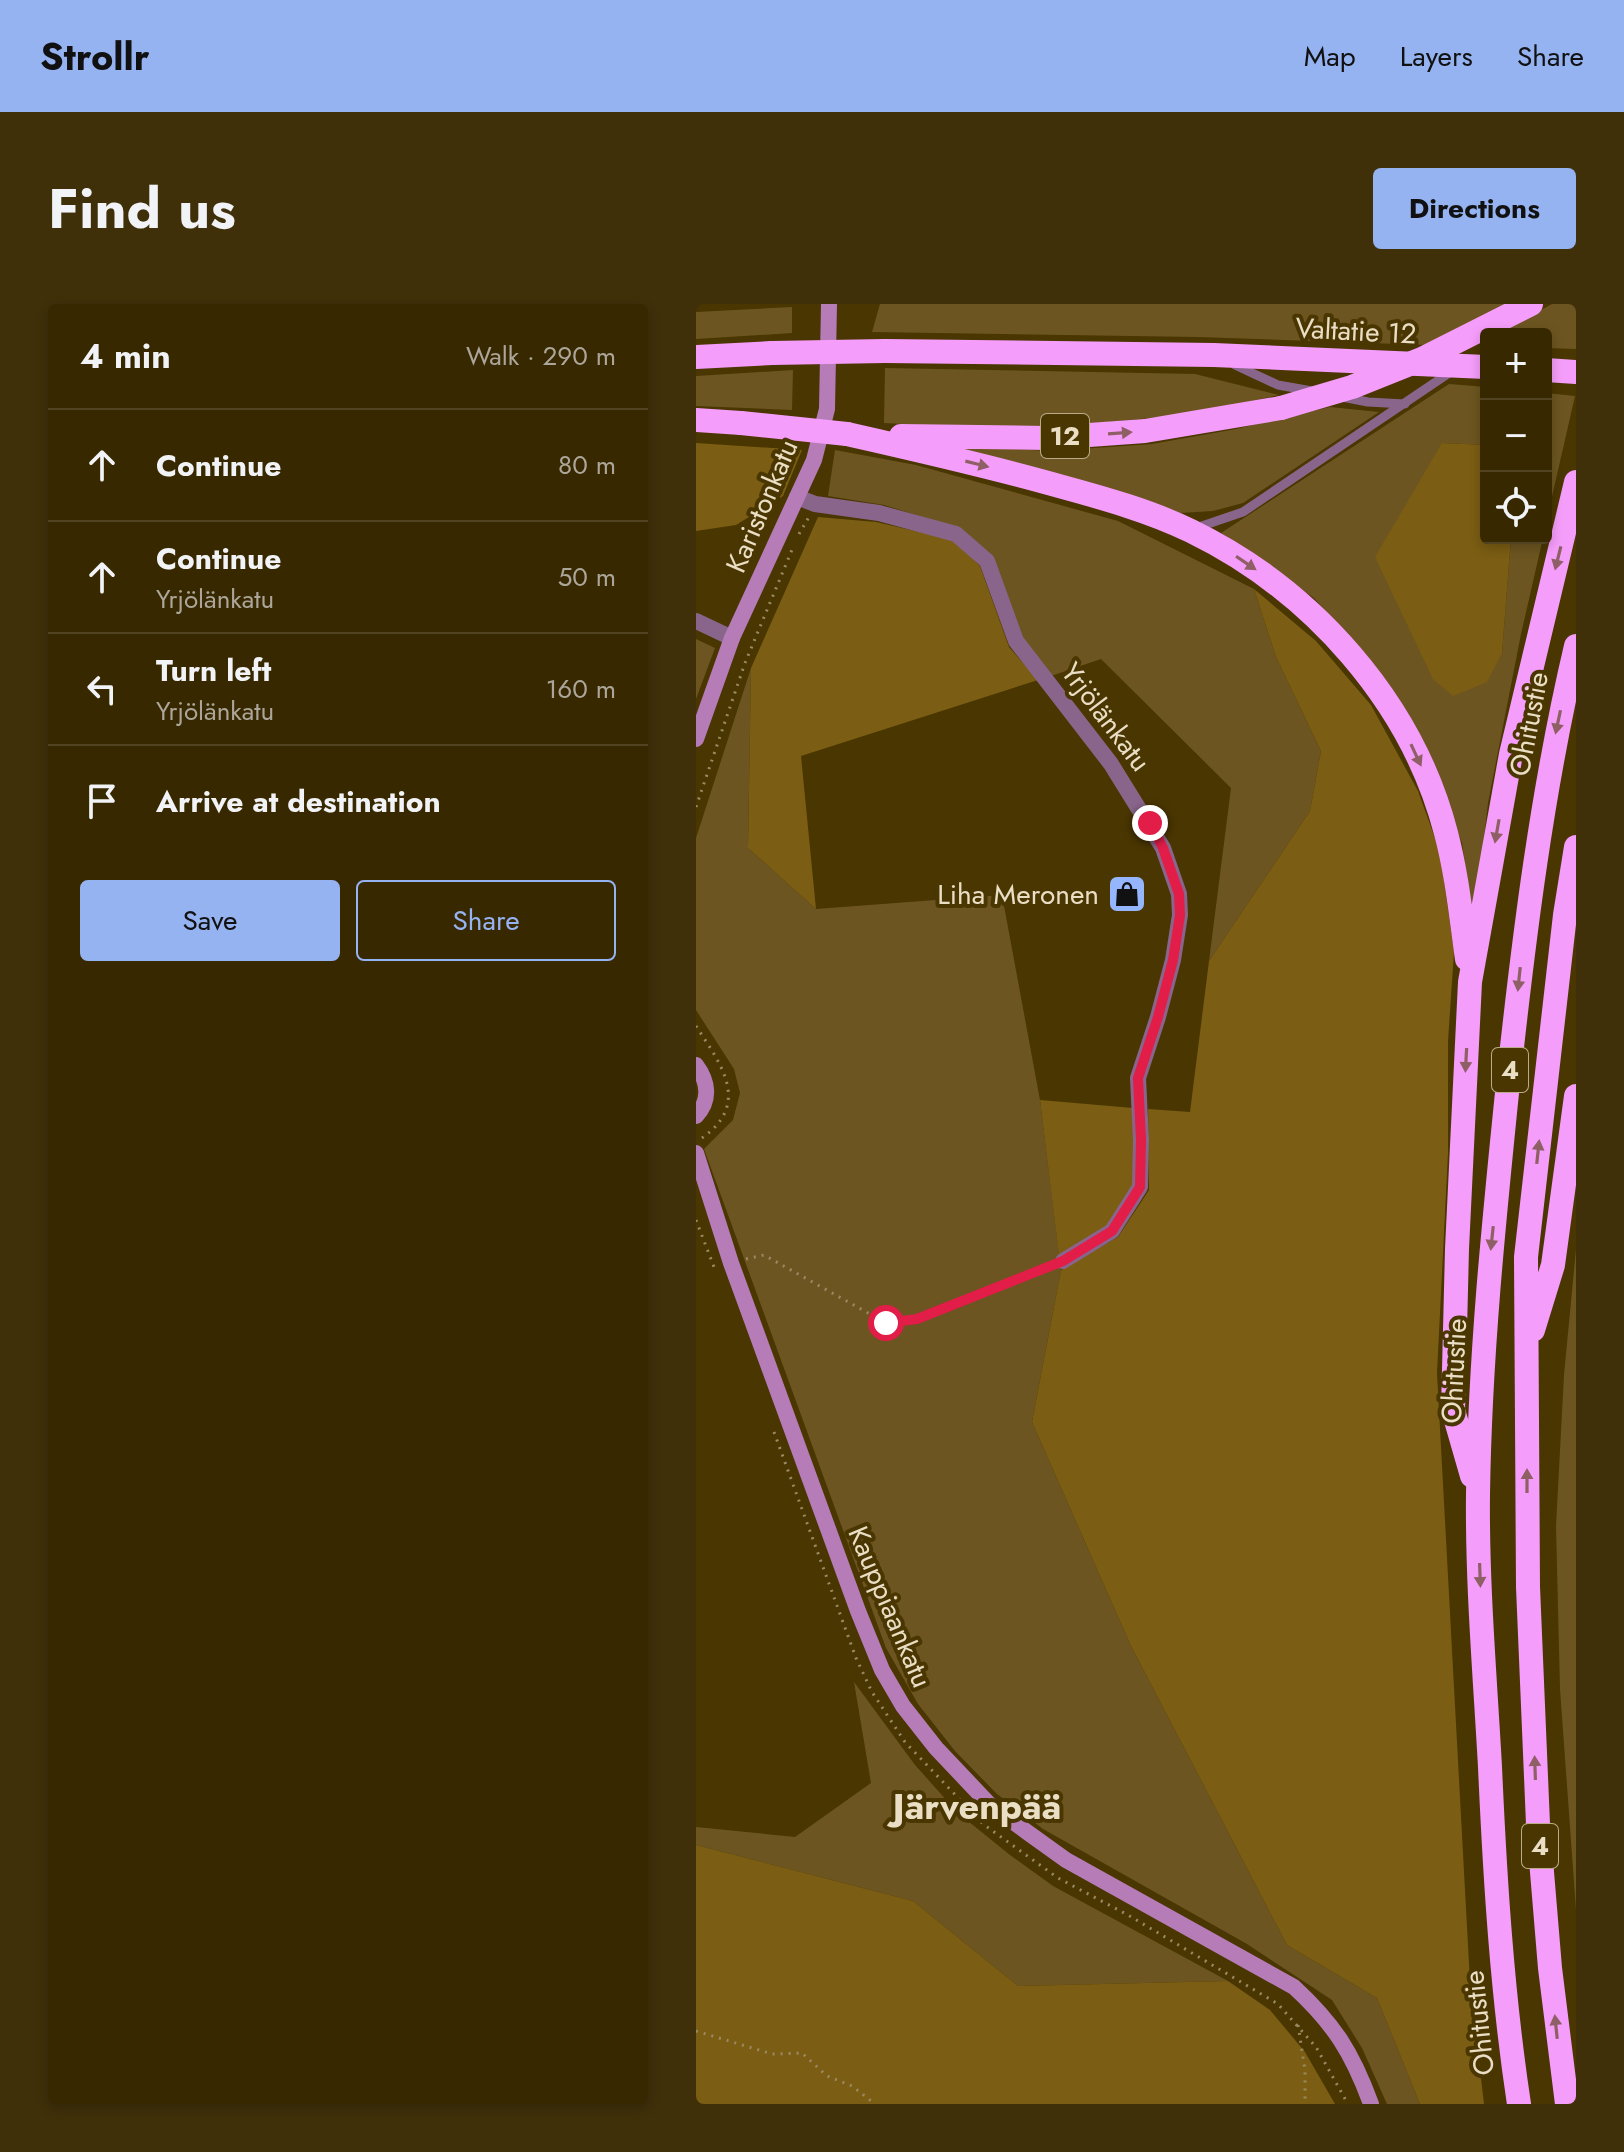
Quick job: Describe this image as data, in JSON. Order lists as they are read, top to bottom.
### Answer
{
  "streets": {
    "highway": [
      "Valtatie 12",
      "12",
      "Ohitustie",
      "4"
    ],
    "street": ["Karistonkatu", "Yrjölänkatu", "Kauppiaankatu"]
  },
  "crossings": [
    ["Karistonkatu", "Yrjölänkatu"]
  ],
  "districts": ["Järvenpää"],
  "places": {
    "shop": ["Liha Meronen"]
  },
  "page": {
    "header": "Strollr",
    "nav": ["Map", "Layers", "Share"],
    "title": "Find us",
    "buttons": [
      "Directions",
      ["Save", "Share"]
    ],
    "heading": ["4 min", "Walk · 290 m"],
    "map_buttons": ["+", "−"],
    "list": [
      ["Continue", "80 m"],
      ["Continue", "Yrjölänkatu", "50 m"],
      ["Turn left", "Yrjölänkatu", "160 m"],
      "Arrive at destination"
    ]
  }
}
